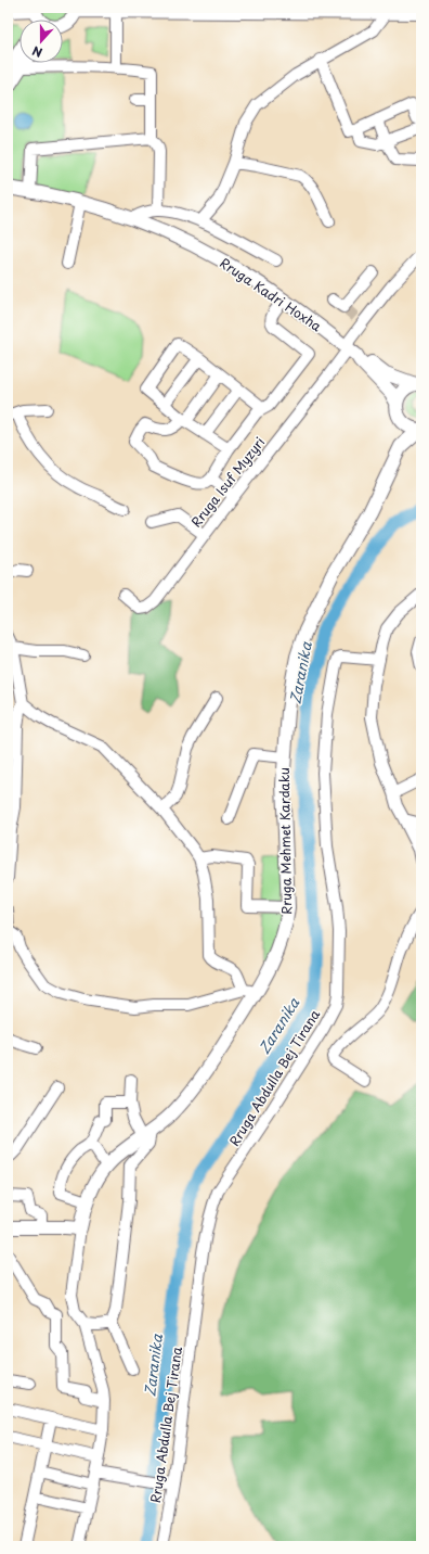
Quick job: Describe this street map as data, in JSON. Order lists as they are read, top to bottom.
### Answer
{
  "streets": {
    "main road": ["Rruga Kadri Hoxha", "Rruga Mehmet Kardaku"],
    "street": ["Rruga Isuf Myzyri", "Rruga Abdulla Bej Tirana"]
  },
  "crossings": [
    ["Rruga Kadri Hoxha", "Rruga Isuf Myzyri"],
    ["Rruga Kadri Hoxha", "Rruga Mehmet Kardaku"]
  ],
  "water": ["Zaranika"],
  "north": "bottom"
}
